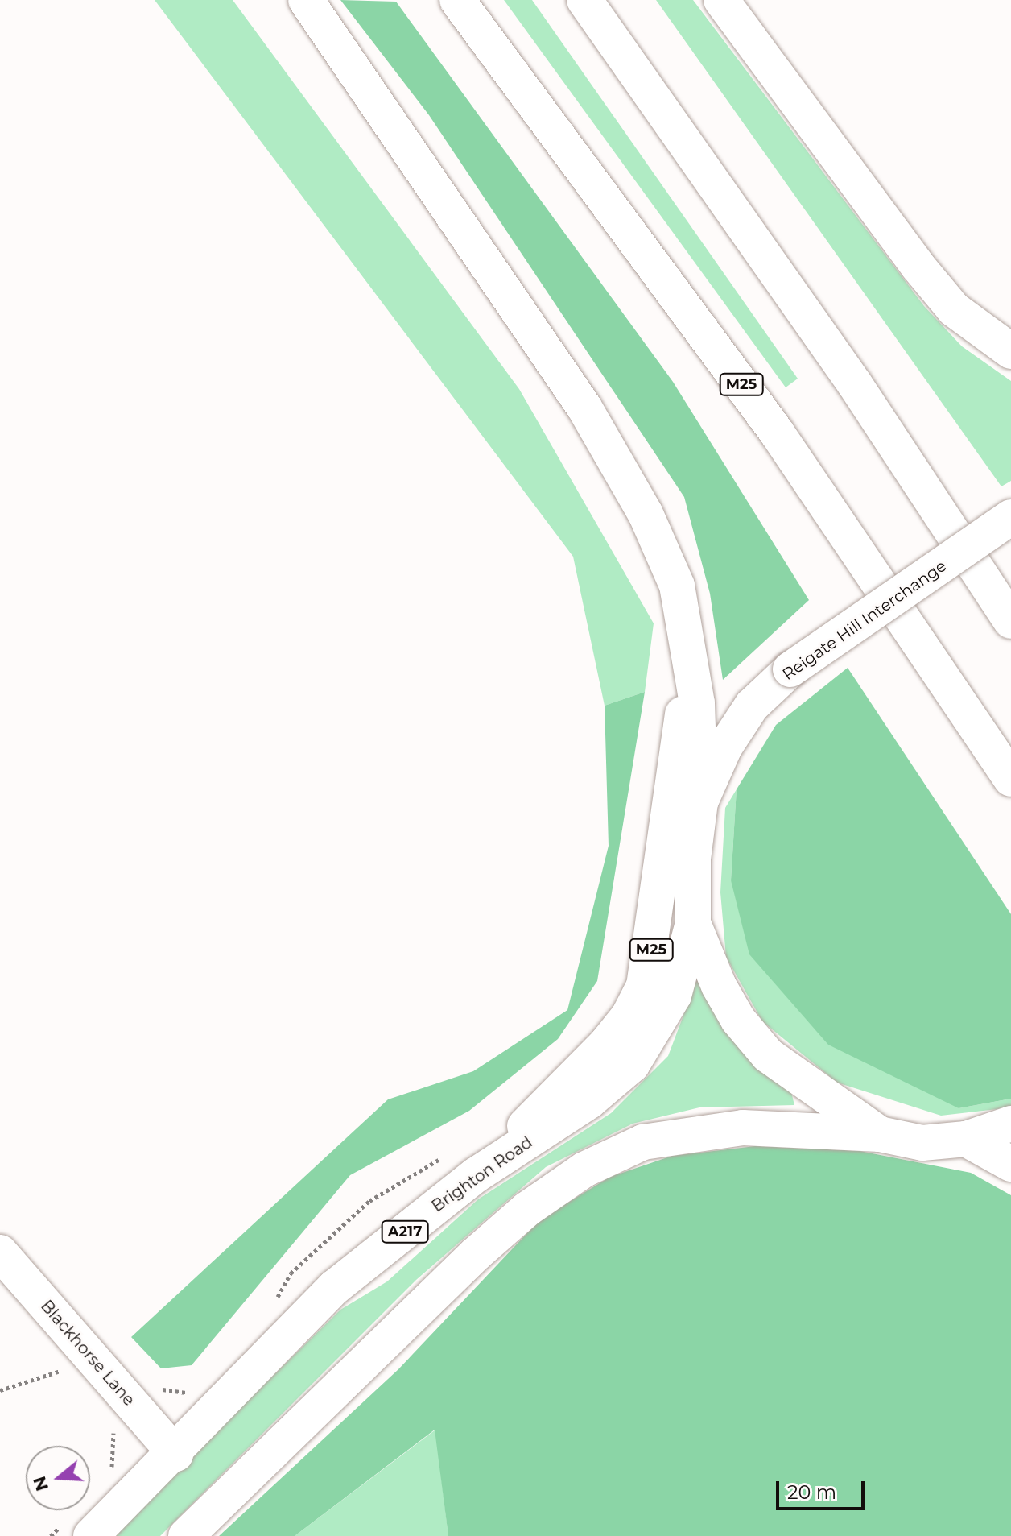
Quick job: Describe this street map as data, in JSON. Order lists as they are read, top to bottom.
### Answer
{
  "streets": {
    "main road": [
      "M25",
      "Reigate Hill Interchange",
      "Brighton Road",
      "A217",
      "Blackhorse Lane"
    ]
  },
  "crossings": [
    ["M25", "Reigate Hill Interchange"],
    ["M25", "Brighton Road"],
    ["Reigate Hill Interchange", "Brighton Road"],
    ["Brighton Road", "Blackhorse Lane"]
  ],
  "scale_bar": "20 m",
  "north": "left"
}
